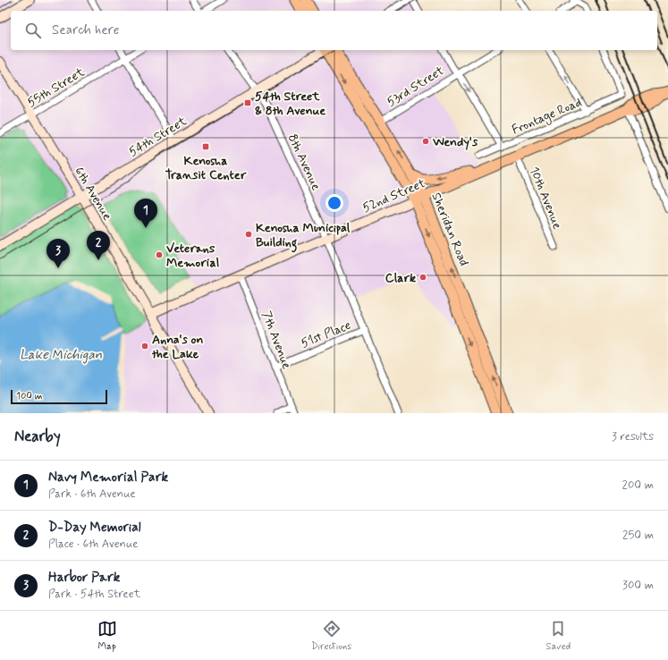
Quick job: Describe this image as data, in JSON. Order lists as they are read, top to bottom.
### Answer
{
  "streets": {
    "main road": ["52nd Street", "Sheridan Road"],
    "street": [
      "53rd Street",
      "55th Street",
      "Frontage Road",
      "54th Street",
      "8th Avenue",
      "6th Avenue",
      "10th Avenue",
      "51st Place",
      "7th Avenue"
    ]
  },
  "crossings": [
    ["53rd Street", "Sheridan Road"],
    ["55th Street", "6th Avenue"],
    ["54th Street", "8th Avenue"],
    ["54th Street", "6th Avenue"],
    ["8th Avenue", "52nd Street"],
    ["8th Avenue", "51st Place"],
    ["6th Avenue", "52nd Street"],
    ["52nd Street", "10th Avenue"],
    ["52nd Street", "Sheridan Road"],
    ["52nd Street", "7th Avenue"],
    ["51st Place", "7th Avenue"]
  ],
  "water": ["Lake Michigan"],
  "places": {
    "transit": ["54th Street & 8th Avenue", "Kenosha Transit Center"],
    "other": [
      "Wendy's",
      "Kenosha Municipal Building",
      "Veterans Memorial",
      "Clark",
      "Anna's on the Lake"
    ]
  },
  "scale_bar": "100 m",
  "page": {
    "search": "Search here",
    "pins": ["1", "2", "3"],
    "scale": "100 m",
    "heading": ["Nearby", "3 results"],
    "list": [
      {
        "mark": "1",
        "name": "Navy Memorial Park",
        "note": "Park · 6th Avenue",
        "value": "200 m"
      },
      {
        "mark": "2",
        "name": "D-Day Memorial",
        "note": "Place · 6th Avenue",
        "value": "250 m"
      },
      {
        "mark": "3",
        "name": "Harbor Park",
        "note": "Park · 54th Street",
        "value": "300 m"
      }
    ],
    "nav": ["Map", "Directions", "Saved"]
  }
}
